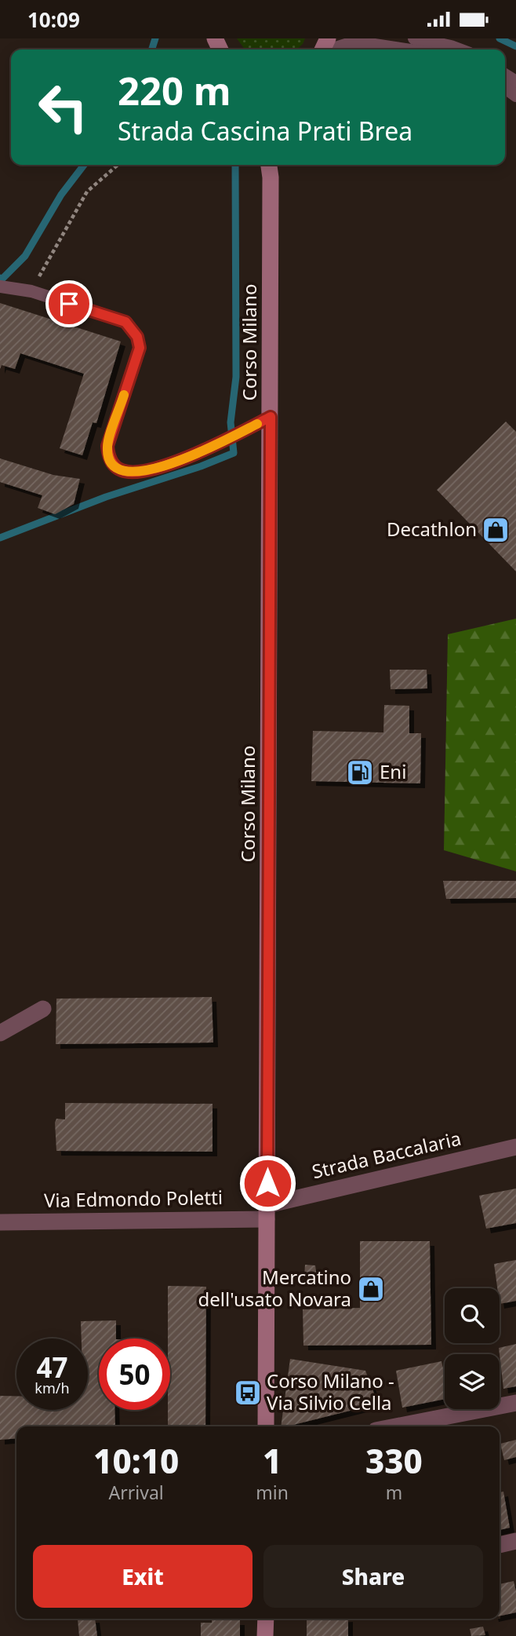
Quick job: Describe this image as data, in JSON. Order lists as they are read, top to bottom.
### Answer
{
  "streets": {
    "main road": ["Corso Milano"],
    "street": ["Strada Baccalaria", "Via Edmondo Poletti"]
  },
  "crossings": [
    ["Corso Milano", "Strada Baccalaria"],
    ["Corso Milano", "Via Edmondo Poletti"],
    ["Strada Baccalaria", "Via Edmondo Poletti"]
  ],
  "places": {
    "shop": ["Decathlon", "Mercatino dell'usato Novara"],
    "fuel station": ["Eni"],
    "bus stop": ["Corso Milano - Via Silvio Cella"]
  },
  "page": {
    "status": "10:09",
    "turn": ["220 m", "Strada Cascina Prati Brea"],
    "speed": "47 km/h",
    "limit": "50",
    "eta": [
      "10:10",
      "Arrival",
      "1",
      "min",
      "330",
      "m"
    ],
    "buttons": ["Exit", "Share"]
  }
}
